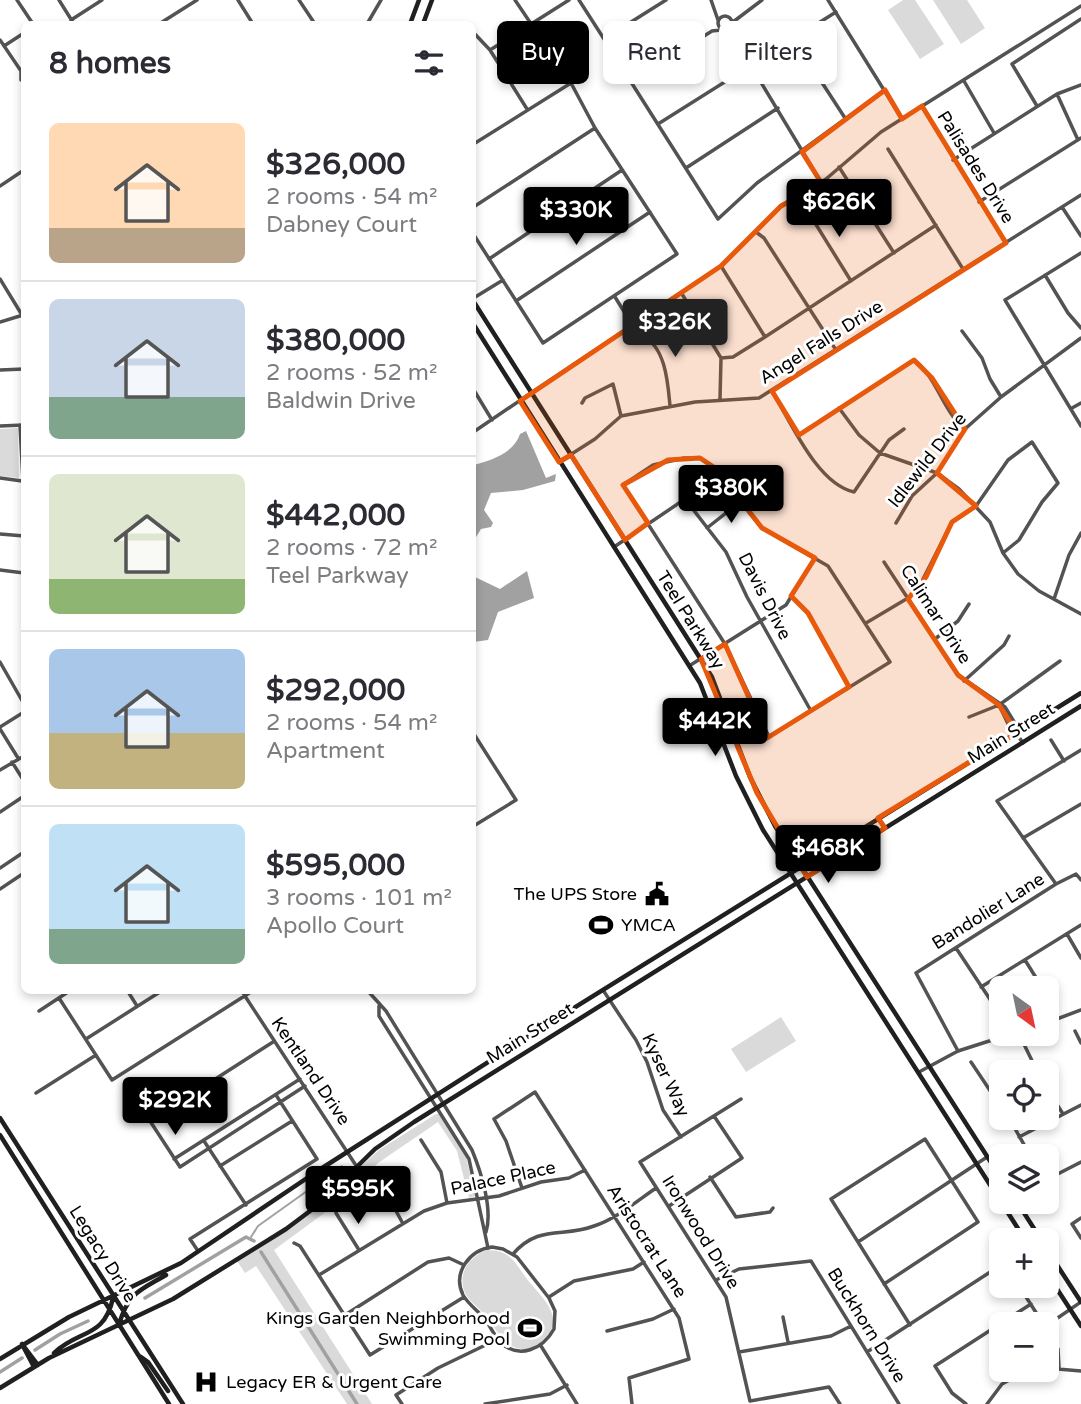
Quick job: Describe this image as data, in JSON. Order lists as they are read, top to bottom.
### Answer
{
  "streets": {
    "main road": ["Teel Parkway", "Main Street", "Legacy Drive"],
    "street": [
      "Palisades Drive",
      "Angel Falls Drive",
      "Idlewild Drive",
      "Davis Drive",
      "Calimar Drive",
      "Bandolier Lane",
      "Kentland Drive",
      "Kyser Way",
      "Palace Place",
      "Ironwood Drive",
      "Aristocrat Lane",
      "Buckhorn Drive"
    ]
  },
  "crossings": [
    ["Palisades Drive", "Angel Falls Drive"],
    ["Angel Falls Drive", "Teel Parkway"],
    ["Calimar Drive", "Main Street"],
    ["Teel Parkway", "Main Street"],
    ["Main Street", "Kentland Drive"],
    ["Main Street", "Kyser Way"],
    ["Main Street", "Legacy Drive"],
    ["Kyser Way", "Ironwood Drive"],
    ["Palace Place", "Aristocrat Lane"],
    ["Ironwood Drive", "Buckhorn Drive"]
  ],
  "places": {
    "public building": ["The UPS Store"],
    "sports": ["YMCA", "Kings Garden Neighborhood Swimming Pool"],
    "hospital": ["Legacy ER & Urgent Care"]
  },
  "north": "bottom right",
  "page": {
    "chip": ["Buy", "Rent", "Filters"],
    "heading": "8 homes",
    "list": [
      {
        "name": "$326,000",
        "note": "2 rooms · 54 m² · Dabney Court"
      },
      {
        "name": "$380,000",
        "note": "2 rooms · 52 m² · Baldwin Drive"
      },
      {
        "name": "$442,000",
        "note": "2 rooms · 72 m² · Teel Parkway"
      },
      {
        "name": "$292,000",
        "note": "2 rooms · 54 m² · Apartment"
      },
      {
        "name": "$595,000",
        "note": "3 rooms · 101 m² · Apollo Court"
      }
    ],
    "price": [
      "$626K",
      "$330K",
      "$326K",
      "$380K",
      "$442K",
      "$468K",
      "$292K",
      "$595K"
    ],
    "map_buttons": ["+", "−"]
  }
}
